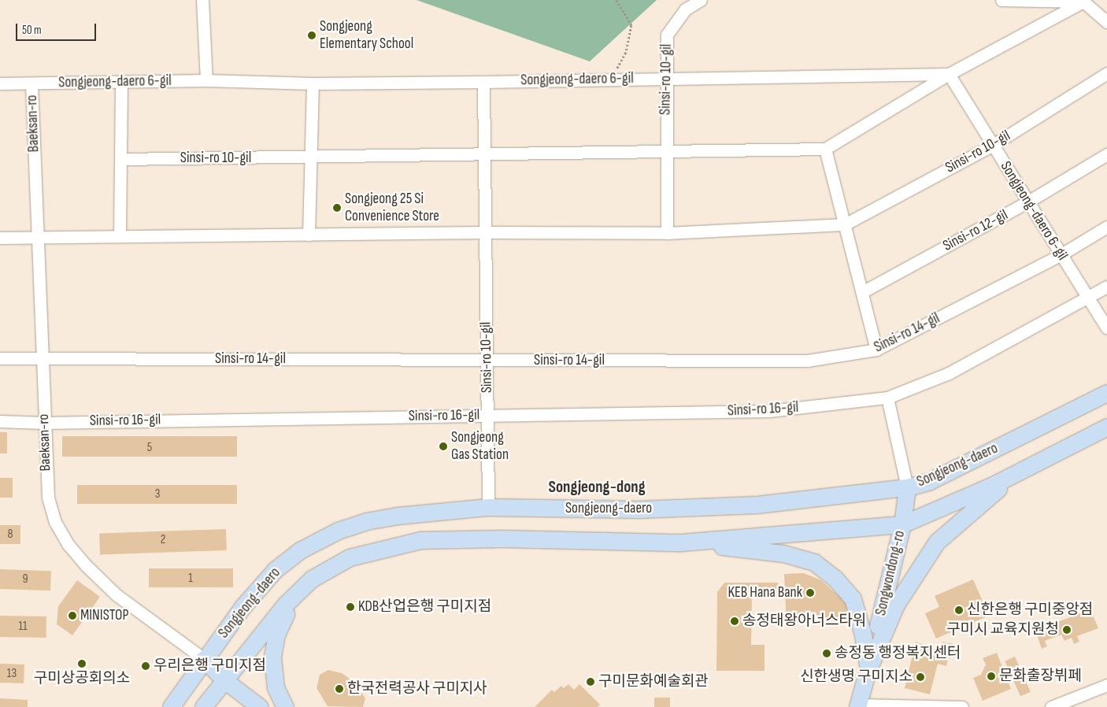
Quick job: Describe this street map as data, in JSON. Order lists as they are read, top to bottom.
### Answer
{
  "streets": {
    "street": [
      "Songjeong-daero 6-gil",
      "Sinsi-ro 10-gil",
      "Baeksan-ro",
      "Sinsi-ro 12-gil",
      "Sinsi-ro 14-gil",
      "Sinsi-ro 16-gil",
      "Songjeong-daero",
      "Songwondong-ro"
    ]
  },
  "crossings": [
    ["Songjeong-daero 6-gil", "Sinsi-ro 10-gil"],
    ["Songjeong-daero 6-gil", "Baeksan-ro"],
    ["Songjeong-daero 6-gil", "Sinsi-ro 12-gil"],
    ["Songjeong-daero 6-gil", "Sinsi-ro 14-gil"],
    ["Songjeong-daero 6-gil", "Sinsi-ro 16-gil"],
    ["Sinsi-ro 10-gil", "Baeksan-ro"],
    ["Sinsi-ro 10-gil", "Sinsi-ro 14-gil"],
    ["Sinsi-ro 10-gil", "Sinsi-ro 16-gil"],
    ["Sinsi-ro 10-gil", "Songjeong-daero"],
    ["Baeksan-ro", "Sinsi-ro 14-gil"],
    ["Baeksan-ro", "Sinsi-ro 16-gil"],
    ["Baeksan-ro", "Songjeong-daero"],
    ["Songjeong-daero", "Songwondong-ro"]
  ],
  "districts": ["Songjeong-dong"],
  "places": [
    "Songjeong Elementary School",
    "Songjeong 25 Si Convenience Store",
    "Songjeong Gas Station",
    "KEB Hana Bank",
    "KDB산업은행 구미지점",
    "신한은행 구미중앙점",
    "MINISTOP",
    "송정태왕아너스타워",
    "구미시 교육지원청",
    "송정동 행정복지센터",
    "구미상공회의소",
    "우리은행 구미지점",
    "문화출장뷔페",
    "신한생명 구미지소",
    "구미문화예술회관",
    "한국전력공사 구미지사"
  ],
  "house_numbers": [
    "5",
    "3",
    "8",
    "2",
    "1",
    "9",
    "11",
    "13"
  ],
  "scale_bar": "50 m"
}
